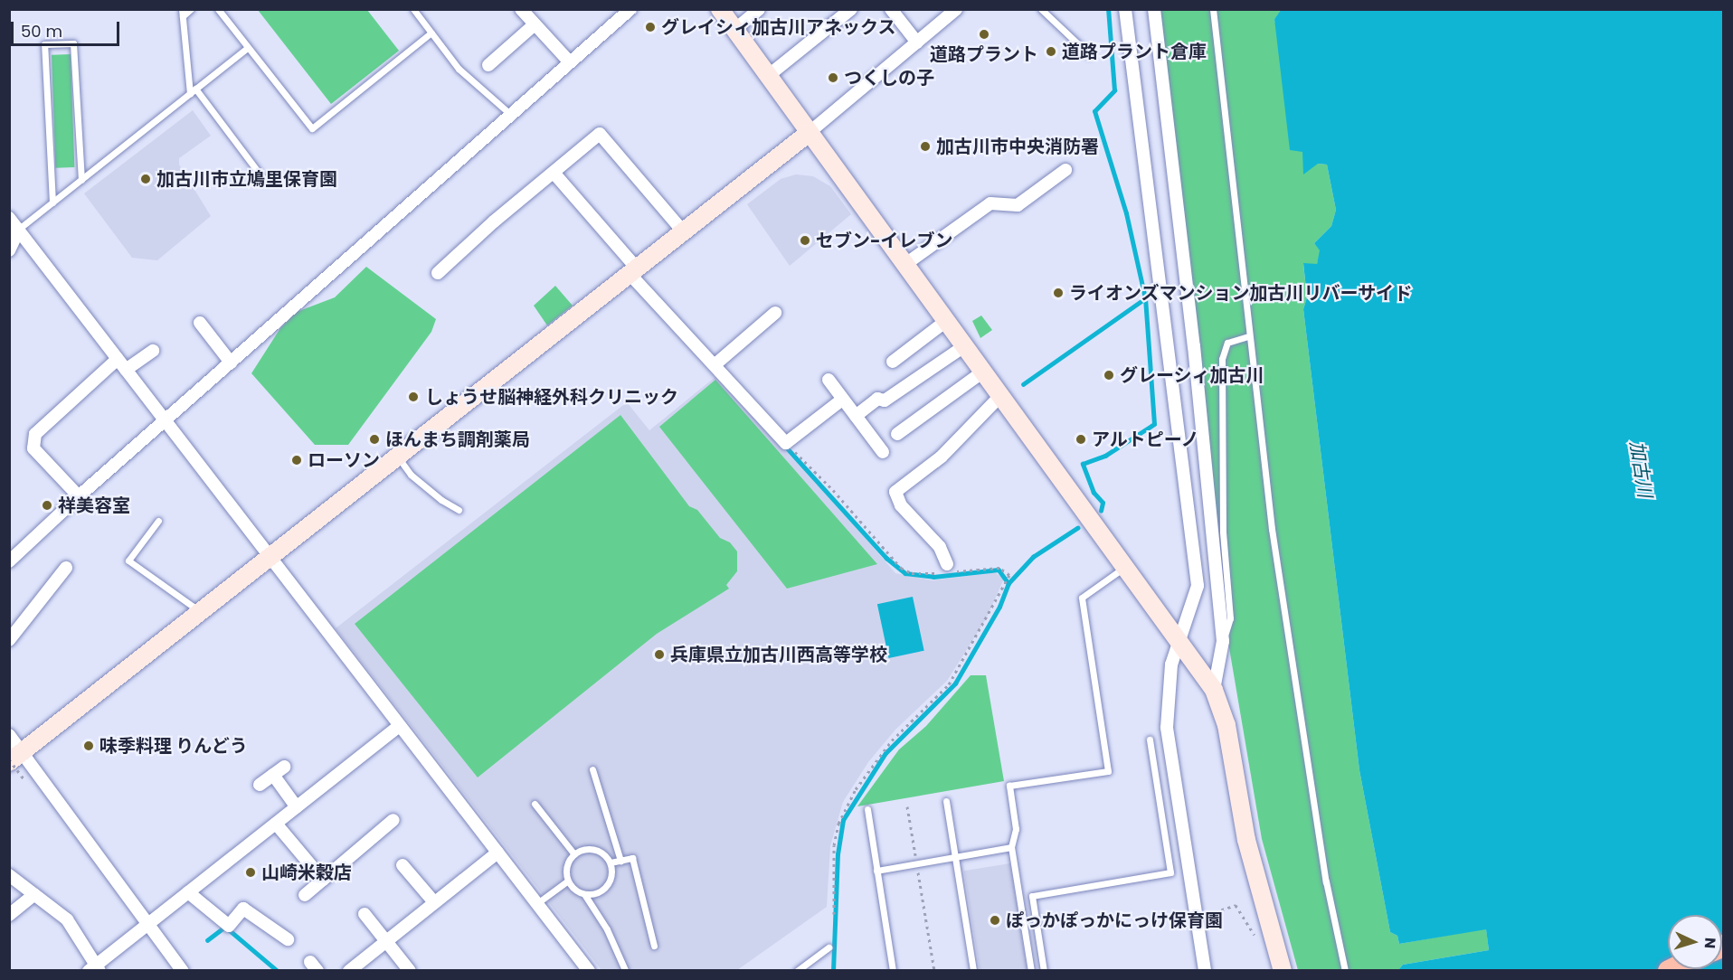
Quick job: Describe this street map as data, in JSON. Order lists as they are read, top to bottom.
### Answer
{
  "water": ["加古川"],
  "places": [
    "グレイシィ加古川アネックス",
    "道路プラント",
    "道路プラント倉庫",
    "つくしの子",
    "加古川市中央消防署",
    "加古川市立鳩里保育園",
    "セブン-イレブン",
    "ライオンズマンション加古川リバーサイド",
    "グレーシィ加古川",
    "しょうせ脳神経外科クリニック",
    "ほんまち調剤薬局",
    "アルトピーノ",
    "ローソン",
    "祥美容室",
    "兵庫県立加古川西高等学校",
    "味季料理 りんどう",
    "山崎米穀店",
    "ぽっかぽっかにっけ保育園"
  ],
  "scale_bar": "50 m",
  "north": "right"
}
